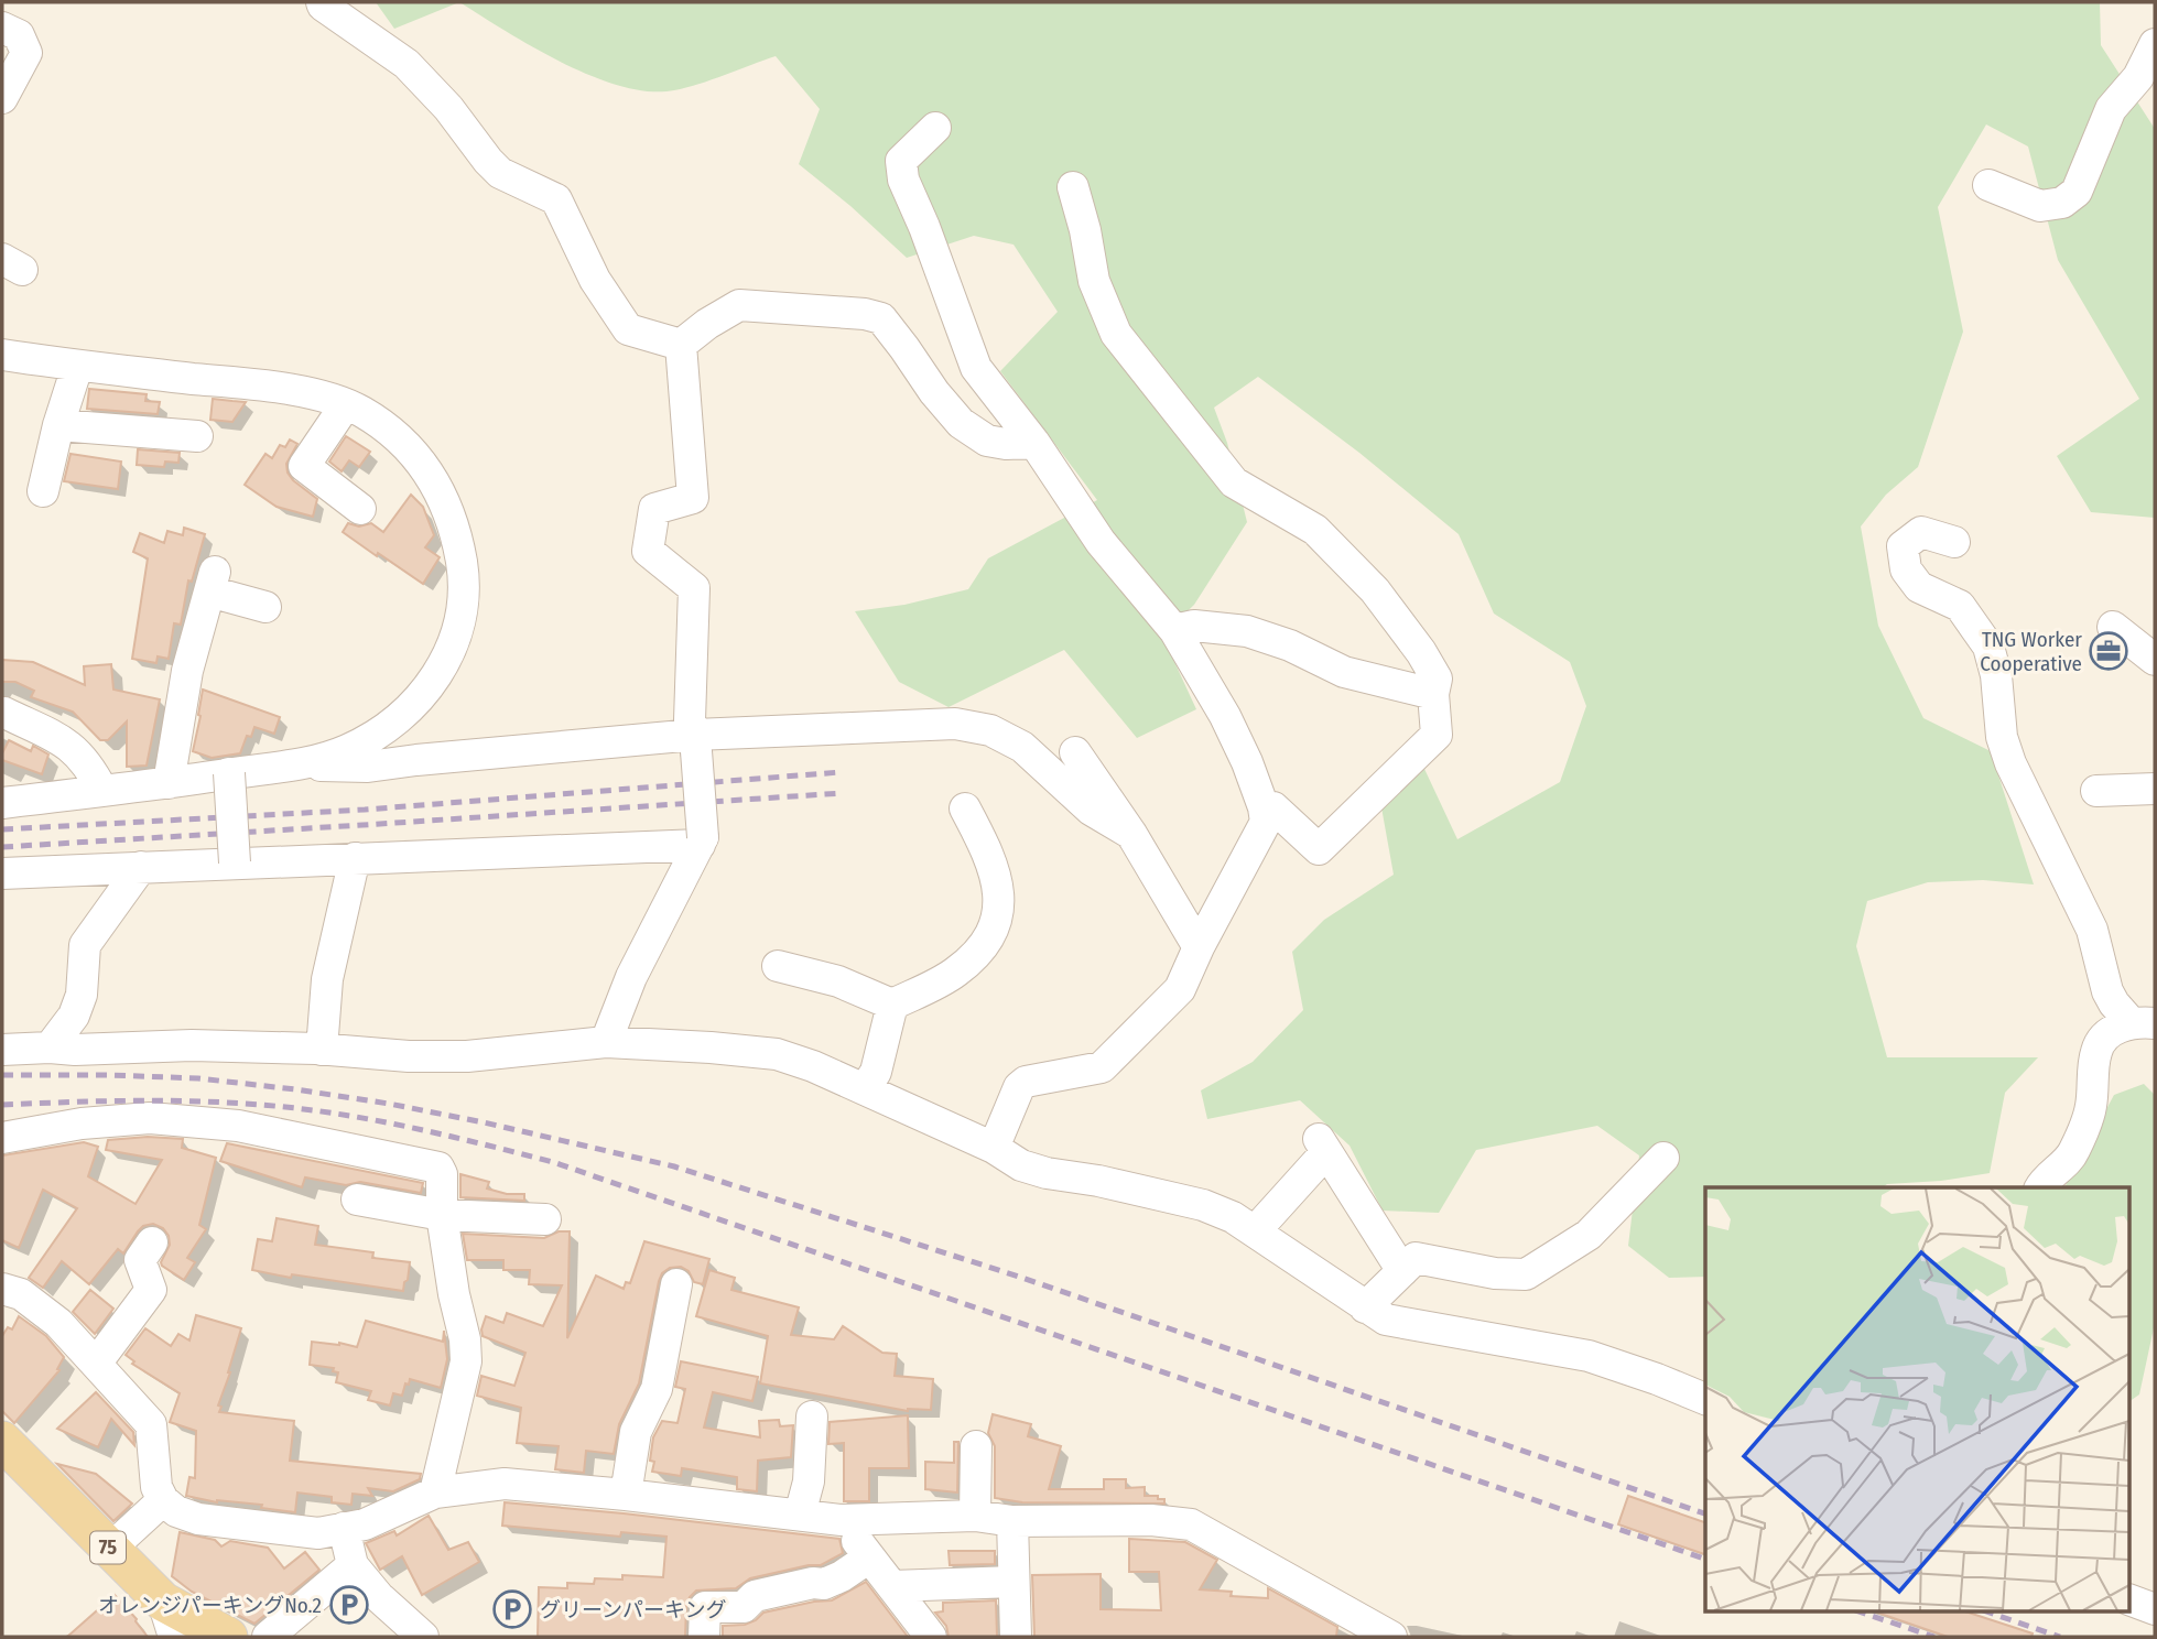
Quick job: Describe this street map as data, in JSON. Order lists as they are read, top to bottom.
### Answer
{
  "streets": {
    "main road": ["75"]
  },
  "places": {
    "office": ["TNG Worker Cooperative"],
    "parking": ["オレンジパーキングNo.2", "グリーンパーキング"]
  }
}
